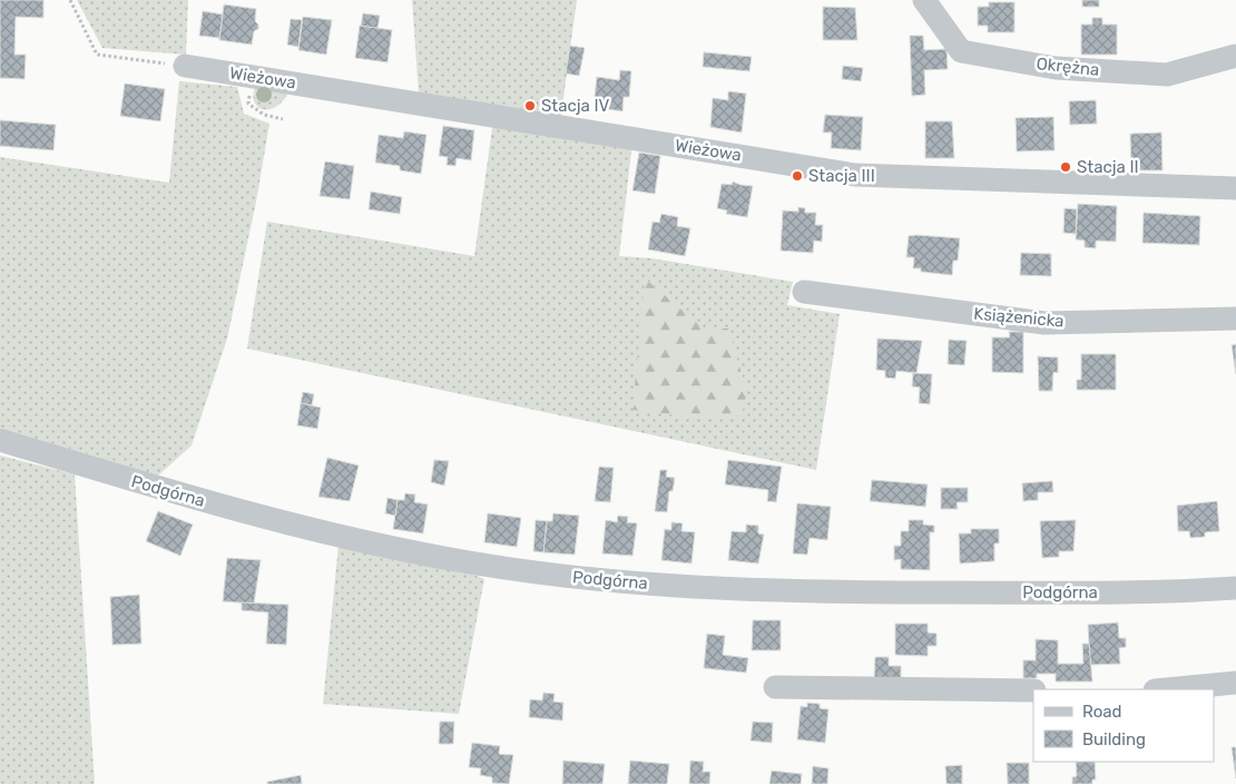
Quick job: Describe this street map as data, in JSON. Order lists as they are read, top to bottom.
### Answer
{
  "streets": {
    "street": [
      "Okrężna",
      "Wieżowa",
      "Książenicka",
      "Podgórna"
    ]
  },
  "places": ["Stacja IV", "Stacja II", "Stacja III"],
  "legend": ["Road", "Building"]
}
